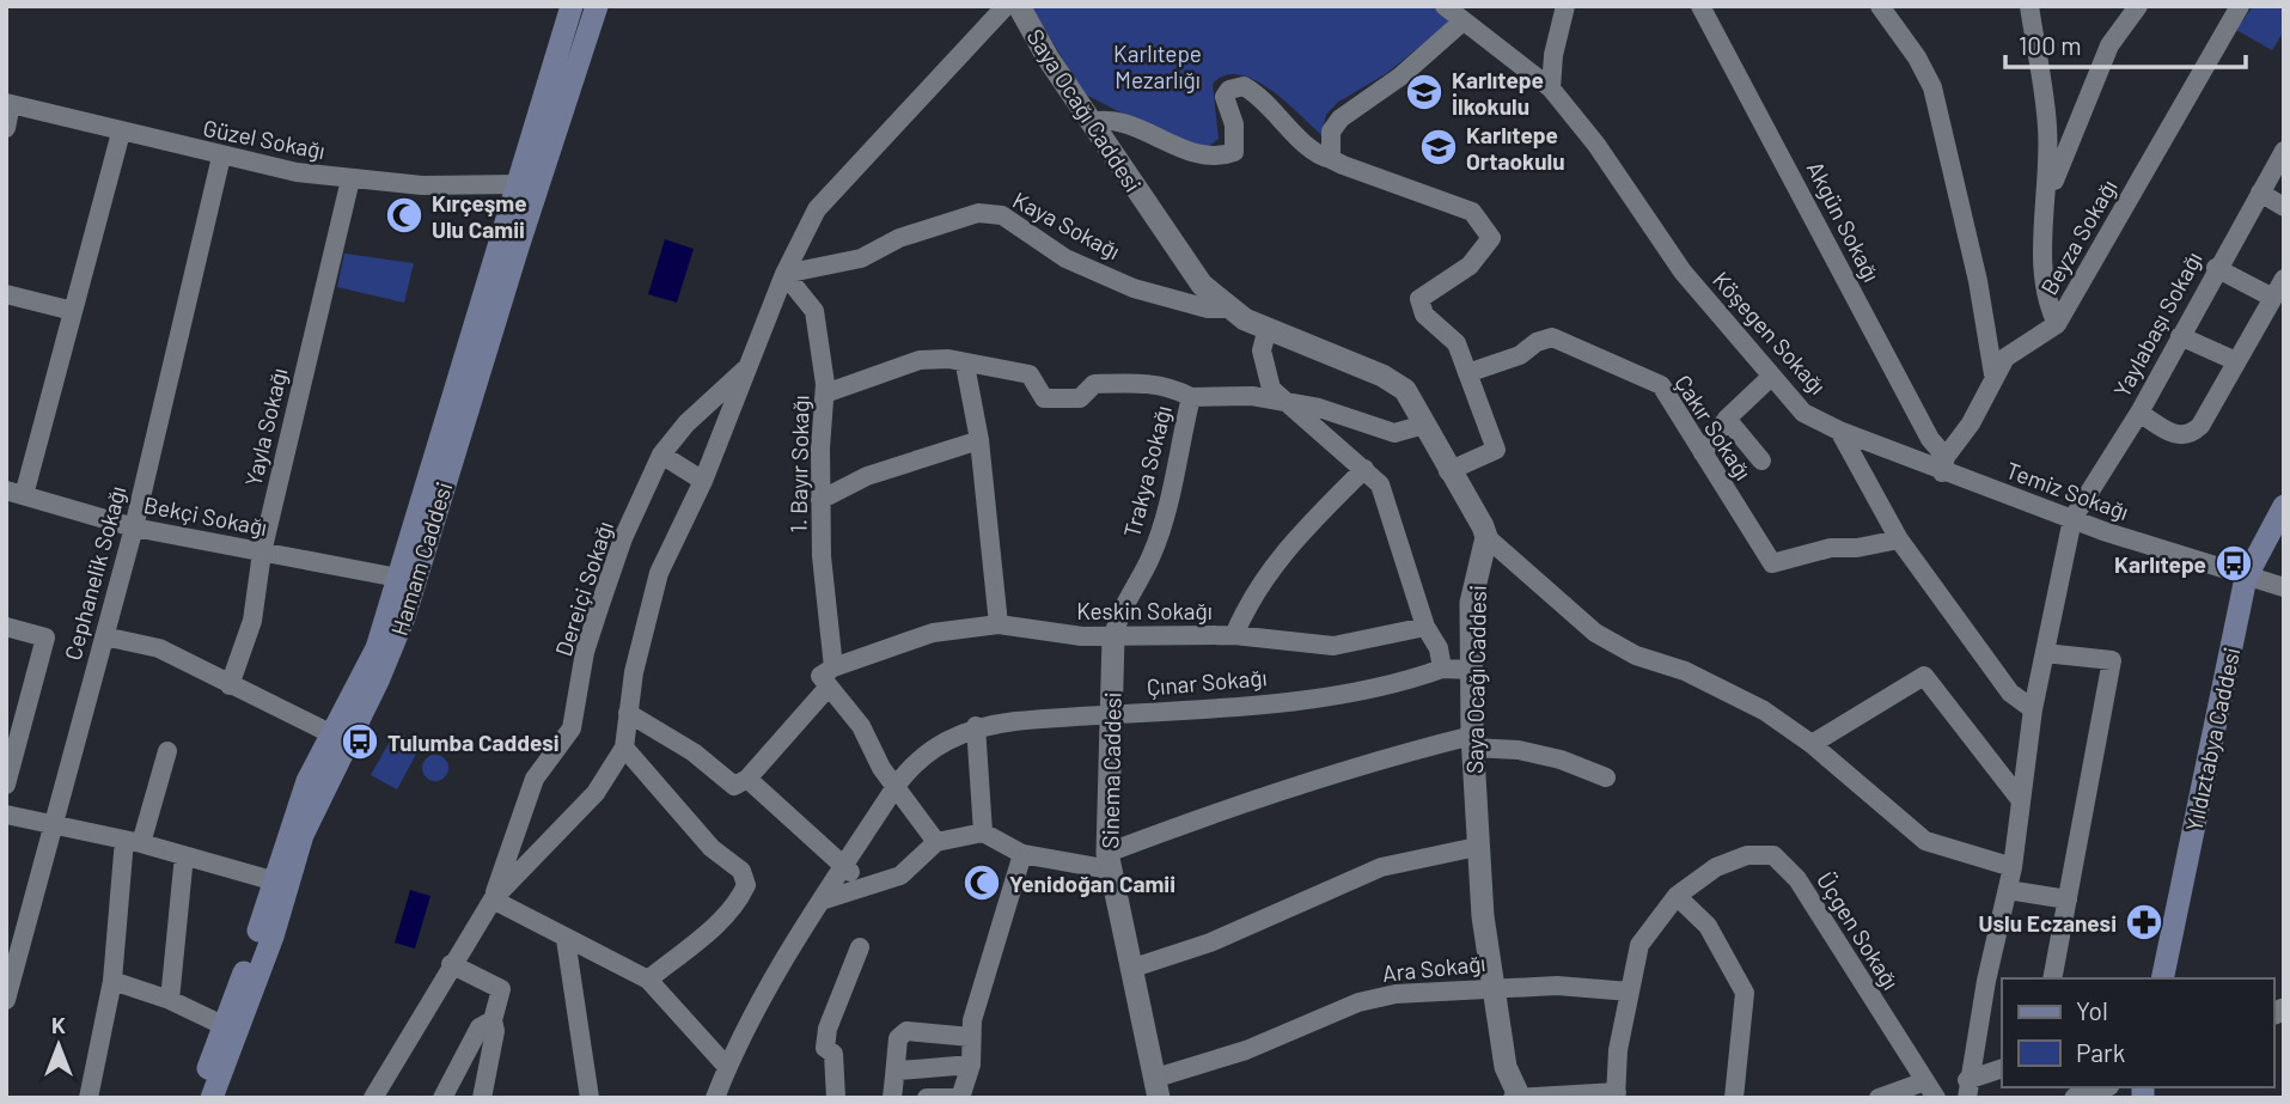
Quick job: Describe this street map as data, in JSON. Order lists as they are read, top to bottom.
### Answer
{
  "streets": {
    "main road": ["Hamam Caddesi", "Yıldıztabya Caddesi"],
    "street": [
      "Saya Ocağı Caddesi",
      "Güzel Sokağı",
      "Akgün Sokağı",
      "Kaya Sokağı",
      "Beyza Sokağı",
      "Yaylabaşı Sokağı",
      "Köşegen Sokağı",
      "Yayla Sokağı",
      "Çakır Sokağı",
      "1. Bayır Sokağı",
      "Trakya Sokağı",
      "Temiz Sokağı",
      "Bekçi Sokağı",
      "Cephanelik Sokağı",
      "Dereiçi Sokağı",
      "Keskin Sokağı",
      "Çınar Sokağı",
      "Sinema Caddesi",
      "Üçgen Sokağı",
      "Ara Sokağı"
    ]
  },
  "crossings": [
    ["Saya Ocağı Caddesi", "Kaya Sokağı"],
    ["Saya Ocağı Caddesi", "Trakya Sokağı"],
    ["Saya Ocağı Caddesi", "Ara Sokağı"],
    ["Güzel Sokağı", "Yayla Sokağı"],
    ["Güzel Sokağı", "Hamam Caddesi"],
    ["Güzel Sokağı", "Cephanelik Sokağı"],
    ["Akgün Sokağı", "Beyza Sokağı"],
    ["Akgün Sokağı", "Temiz Sokağı"],
    ["Kaya Sokağı", "1. Bayır Sokağı"],
    ["Beyza Sokağı", "Temiz Sokağı"],
    ["Yaylabaşı Sokağı", "Temiz Sokağı"],
    ["Köşegen Sokağı", "Temiz Sokağı"],
    ["Yayla Sokağı", "Bekçi Sokağı"],
    ["1. Bayır Sokağı", "Keskin Sokağı"],
    ["Trakya Sokağı", "Keskin Sokağı"],
    ["Trakya Sokağı", "Sinema Caddesi"],
    ["Temiz Sokağı", "Yıldıztabya Caddesi"],
    ["Bekçi Sokağı", "Hamam Caddesi"],
    ["Bekçi Sokağı", "Cephanelik Sokağı"],
    ["Keskin Sokağı", "Sinema Caddesi"],
    ["Çınar Sokağı", "Sinema Caddesi"],
    ["Sinema Caddesi", "Ara Sokağı"],
    ["Üçgen Sokağı", "Ara Sokağı"]
  ],
  "parks": ["Karlıtepe Mezarlığı"],
  "places": {
    "school or university": ["Karlıtepe İlkokulu", "Karlıtepe Ortaokulu"],
    "mosque": ["Kırçeşme Ulu Camii", "Yenidoğan Camii"],
    "bus stop": ["Karlıtepe", "Tulumba Caddesi"],
    "pharmacy": ["Uslu Eczanesi"]
  },
  "legend": ["Yol", "Park"],
  "scale_bar": "100 m",
  "north": "top"
}
